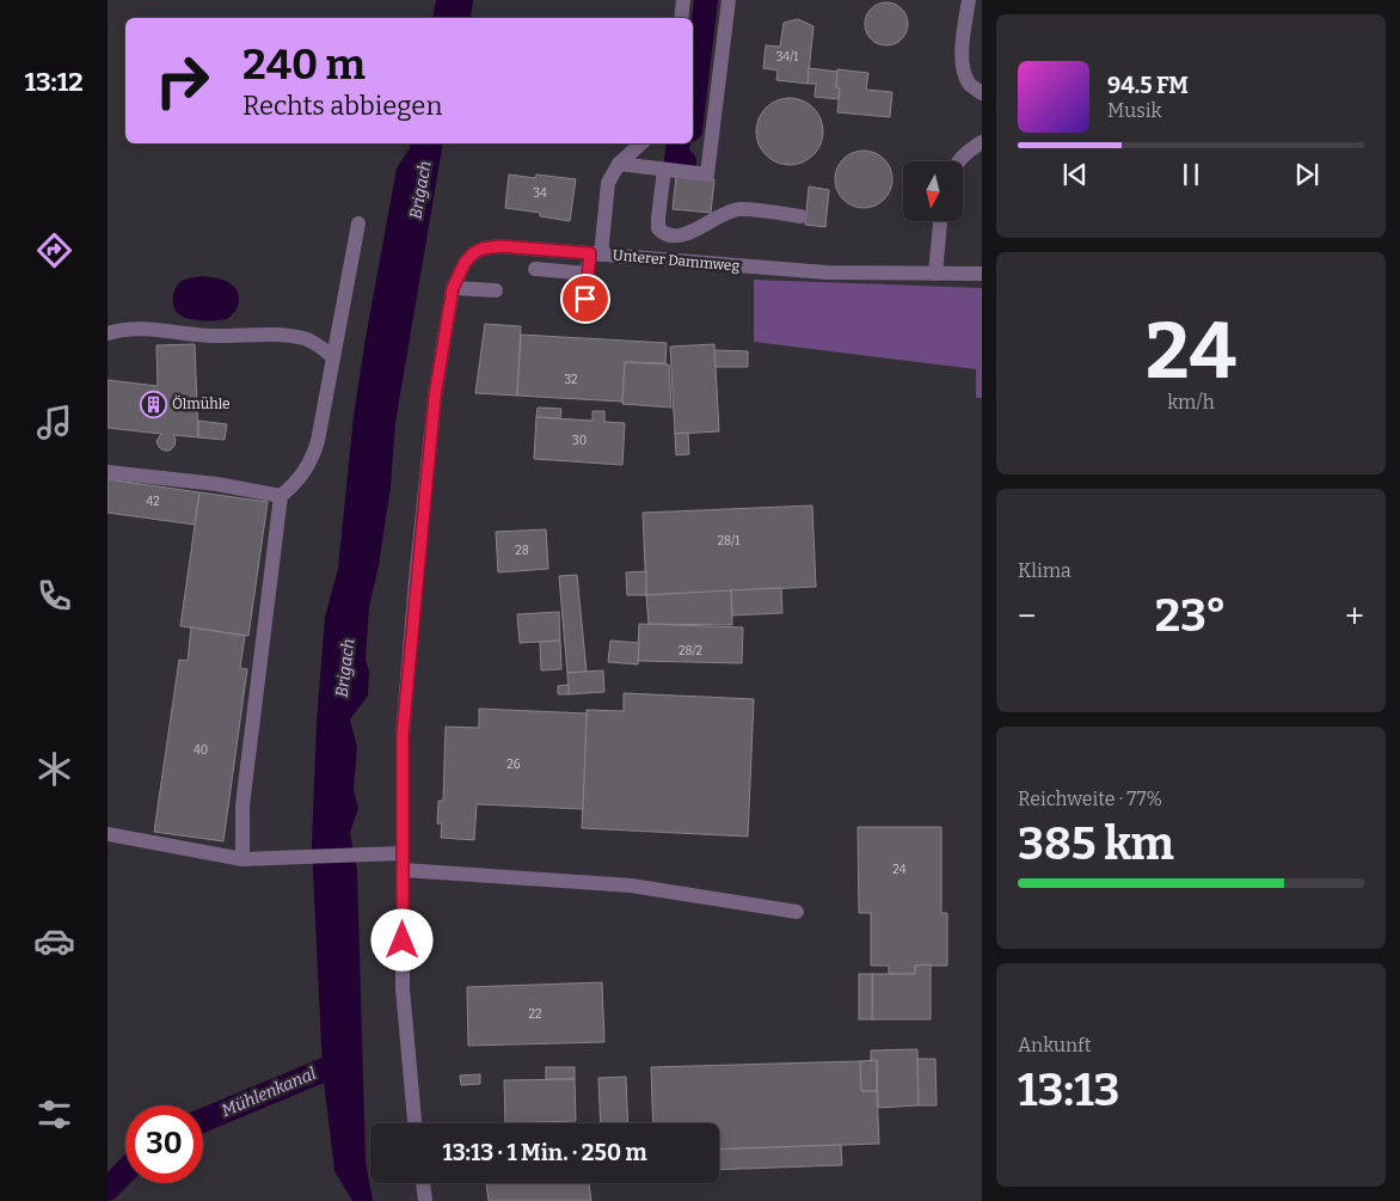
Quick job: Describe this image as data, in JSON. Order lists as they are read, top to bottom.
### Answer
{
  "streets": {
    "street": ["Unterer Dammweg"]
  },
  "water": ["Brigach", "Mühlenkanal"],
  "places": {
    "building": ["Ölmühle"]
  },
  "house_numbers": [
    "34/1",
    "34",
    "32",
    "30",
    "42",
    "28/1",
    "28",
    "28/2",
    "40",
    "26",
    "24",
    "22"
  ],
  "north": "bottom",
  "page": {
    "tabs": "13:12",
    "turn": ["240 m", "Rechts abbiegen"],
    "song": ["94.5 FM", "Musik"],
    "tile": [
      ["24", "km/h"],
      "Klima",
      ["Reichweite · 77%", "385 km"],
      ["Ankunft", "13:13"]
    ],
    "heat": ["−", "23°", "+"],
    "limit": "30",
    "trip": "13:13 · 1 Min. · 250 m"
  }
}
